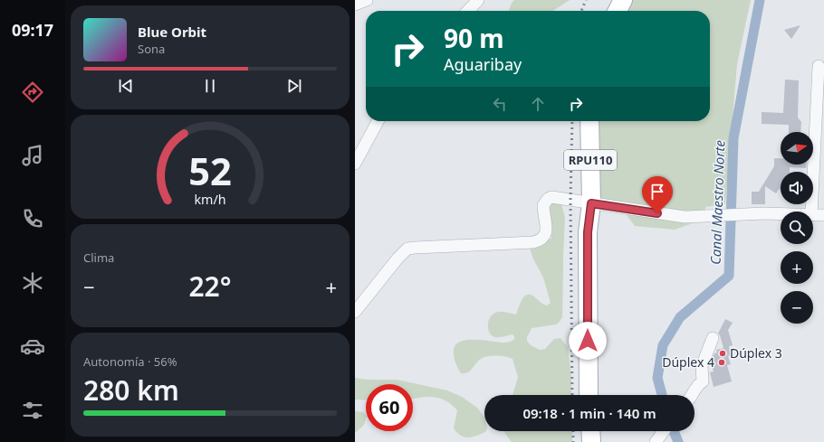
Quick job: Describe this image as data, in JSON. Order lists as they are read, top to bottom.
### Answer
{
  "streets": {
    "main road": ["RPU110"]
  },
  "water": ["Canal Maestro Norte"],
  "places": ["Dúplex 3", "Dúplex 4"],
  "north": "right",
  "page": {
    "tabs": "09:17",
    "turn": ["90 m", "Aguaribay"],
    "song": ["Blue Orbit", "Sona"],
    "map_buttons": ["+", "−"],
    "tile": [
      "Clima",
      ["Autonomía · 56%", "280 km"]
    ],
    "heat": ["−", "22°", "+"],
    "limit": "60",
    "trip": "09:18 · 1 min · 140 m",
    "gauge": ["52", "km/h"]
  }
}
